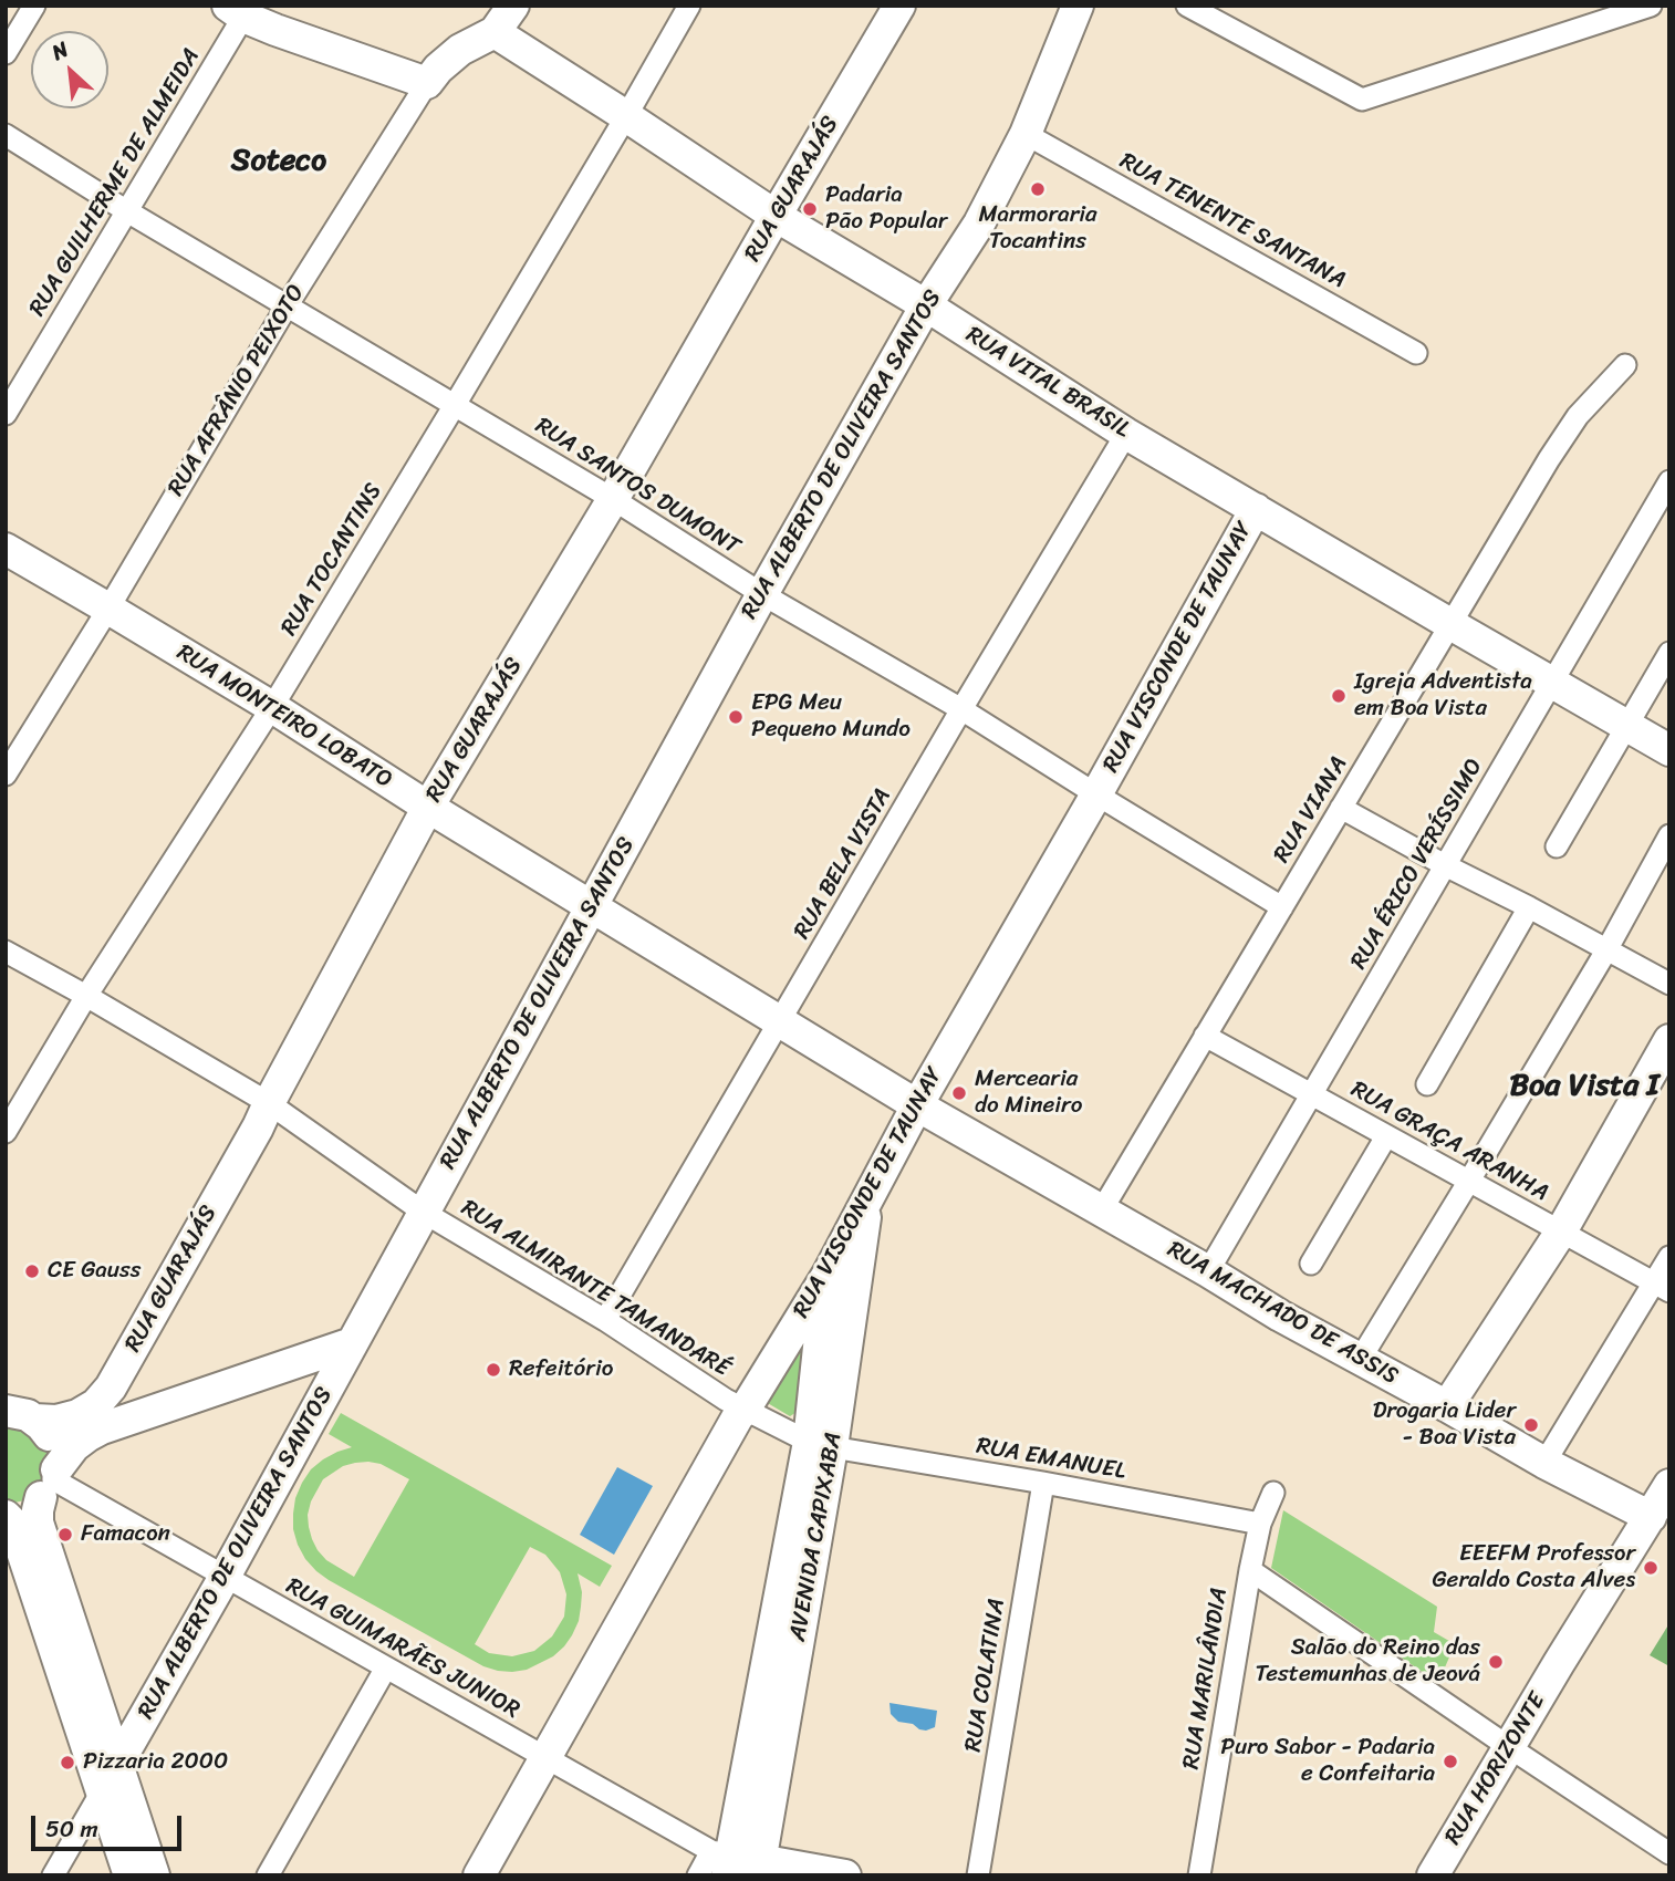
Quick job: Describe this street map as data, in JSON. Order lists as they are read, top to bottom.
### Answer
{
  "streets": {
    "street": [
      "RUA GUILHERME DE ALMEIDA",
      "RUA GUARAJÁS",
      "RUA TENENTE SANTANA",
      "RUA VITAL BRASIL",
      "RUA AFRÂNIO PEIXOTO",
      "RUA ALBERTO DE OLIVEIRA SANTOS",
      "RUA SANTOS DUMONT",
      "RUA TOCANTINS",
      "RUA VISCONDE DE TAUNAY",
      "RUA MONTEIRO LOBATO",
      "RUA VIANA",
      "RUA BELA VISTA",
      "RUA ÉRICO VERÍSSIMO",
      "RUA GRAÇA ARANHA",
      "RUA ALMIRANTE TAMANDARÉ",
      "RUA MACHADO DE ASSIS",
      "RUA EMANUEL",
      "AVENIDA CAPIXABA",
      "RUA GUIMARÃES JUNIOR",
      "RUA COLATINA",
      "RUA MARILÂNDIA",
      "RUA HORIZONTE"
    ]
  },
  "crossings": [
    ["RUA GUILHERME DE ALMEIDA", "RUA SANTOS DUMONT"],
    ["RUA GUARAJÁS", "RUA VITAL BRASIL"],
    ["RUA GUARAJÁS", "RUA SANTOS DUMONT"],
    ["RUA GUARAJÁS", "RUA MONTEIRO LOBATO"],
    ["RUA GUARAJÁS", "RUA ALMIRANTE TAMANDARÉ"],
    ["RUA TENENTE SANTANA", "RUA ALBERTO DE OLIVEIRA SANTOS"],
    ["RUA VITAL BRASIL", "RUA AFRÂNIO PEIXOTO"],
    ["RUA VITAL BRASIL", "RUA ALBERTO DE OLIVEIRA SANTOS"],
    ["RUA VITAL BRASIL", "RUA TOCANTINS"],
    ["RUA VITAL BRASIL", "RUA VISCONDE DE TAUNAY"],
    ["RUA VITAL BRASIL", "RUA VIANA"],
    ["RUA VITAL BRASIL", "RUA BELA VISTA"],
    ["RUA VITAL BRASIL", "RUA ÉRICO VERÍSSIMO"],
    ["RUA AFRÂNIO PEIXOTO", "RUA SANTOS DUMONT"],
    ["RUA AFRÂNIO PEIXOTO", "RUA MONTEIRO LOBATO"],
    ["RUA ALBERTO DE OLIVEIRA SANTOS", "RUA SANTOS DUMONT"],
    ["RUA ALBERTO DE OLIVEIRA SANTOS", "RUA MONTEIRO LOBATO"],
    ["RUA ALBERTO DE OLIVEIRA SANTOS", "RUA ALMIRANTE TAMANDARÉ"],
    ["RUA ALBERTO DE OLIVEIRA SANTOS", "RUA GUIMARÃES JUNIOR"],
    ["RUA SANTOS DUMONT", "RUA TOCANTINS"],
    ["RUA SANTOS DUMONT", "RUA VISCONDE DE TAUNAY"],
    ["RUA SANTOS DUMONT", "RUA VIANA"],
    ["RUA SANTOS DUMONT", "RUA BELA VISTA"],
    ["RUA TOCANTINS", "RUA MONTEIRO LOBATO"],
    ["RUA TOCANTINS", "RUA ALMIRANTE TAMANDARÉ"],
    ["RUA VISCONDE DE TAUNAY", "RUA MONTEIRO LOBATO"],
    ["RUA VISCONDE DE TAUNAY", "RUA ALMIRANTE TAMANDARÉ"],
    ["RUA VISCONDE DE TAUNAY", "RUA MACHADO DE ASSIS"],
    ["RUA VISCONDE DE TAUNAY", "AVENIDA CAPIXABA"],
    ["RUA VISCONDE DE TAUNAY", "RUA GUIMARÃES JUNIOR"],
    ["RUA MONTEIRO LOBATO", "RUA BELA VISTA"],
    ["RUA MONTEIRO LOBATO", "RUA MACHADO DE ASSIS"],
    ["RUA VIANA", "RUA GRAÇA ARANHA"],
    ["RUA VIANA", "RUA MACHADO DE ASSIS"],
    ["RUA BELA VISTA", "RUA ALMIRANTE TAMANDARÉ"],
    ["RUA ÉRICO VERÍSSIMO", "RUA GRAÇA ARANHA"],
    ["RUA ÉRICO VERÍSSIMO", "RUA MACHADO DE ASSIS"],
    ["RUA ALMIRANTE TAMANDARÉ", "RUA EMANUEL"],
    ["RUA ALMIRANTE TAMANDARÉ", "AVENIDA CAPIXABA"],
    ["RUA MACHADO DE ASSIS", "RUA HORIZONTE"],
    ["RUA EMANUEL", "AVENIDA CAPIXABA"],
    ["RUA EMANUEL", "RUA COLATINA"],
    ["RUA EMANUEL", "RUA MARILÂNDIA"],
    ["AVENIDA CAPIXABA", "RUA GUIMARÃES JUNIOR"]
  ],
  "districts": ["Soteco", "Boa Vista I"],
  "places": [
    "Marmoraria Tocantins",
    "Padaria Pão Popular",
    "Igreja Adventista em Boa Vista",
    "EPG Meu Pequeno Mundo",
    "Mercearia do Mineiro",
    "CE Gauss",
    "Refeitório",
    "Drogaria Lider - Boa Vista",
    "Famacon",
    "EEEFM Professor Geraldo Costa Alves",
    "Salão do Reino das Testemunhas de Jeová",
    "Puro Sabor - Padaria e Confeitaria",
    "Pizzaria 2000"
  ],
  "scale_bar": "50 m",
  "north": "top left"
}
